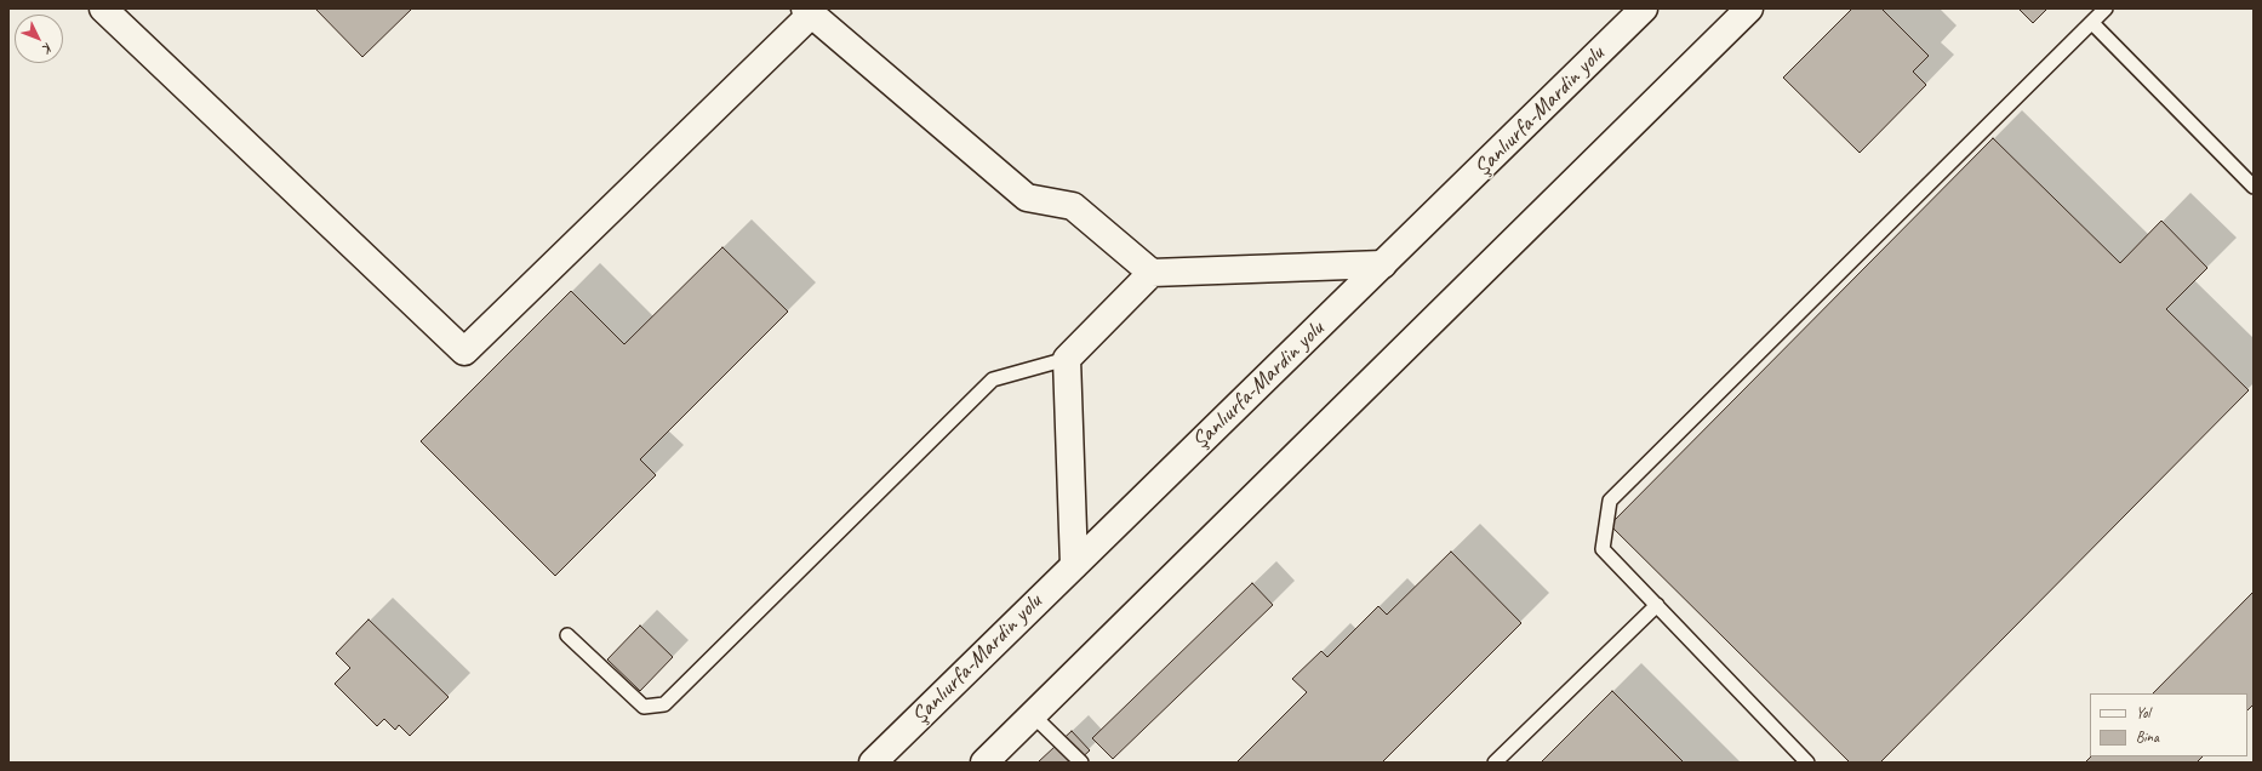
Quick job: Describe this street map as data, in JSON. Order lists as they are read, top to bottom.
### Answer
{
  "streets": {
    "main road": ["Şanlıurfa-Mardin yolu"]
  },
  "legend": ["Yol", "Bina"],
  "north": "bottom right"
}
